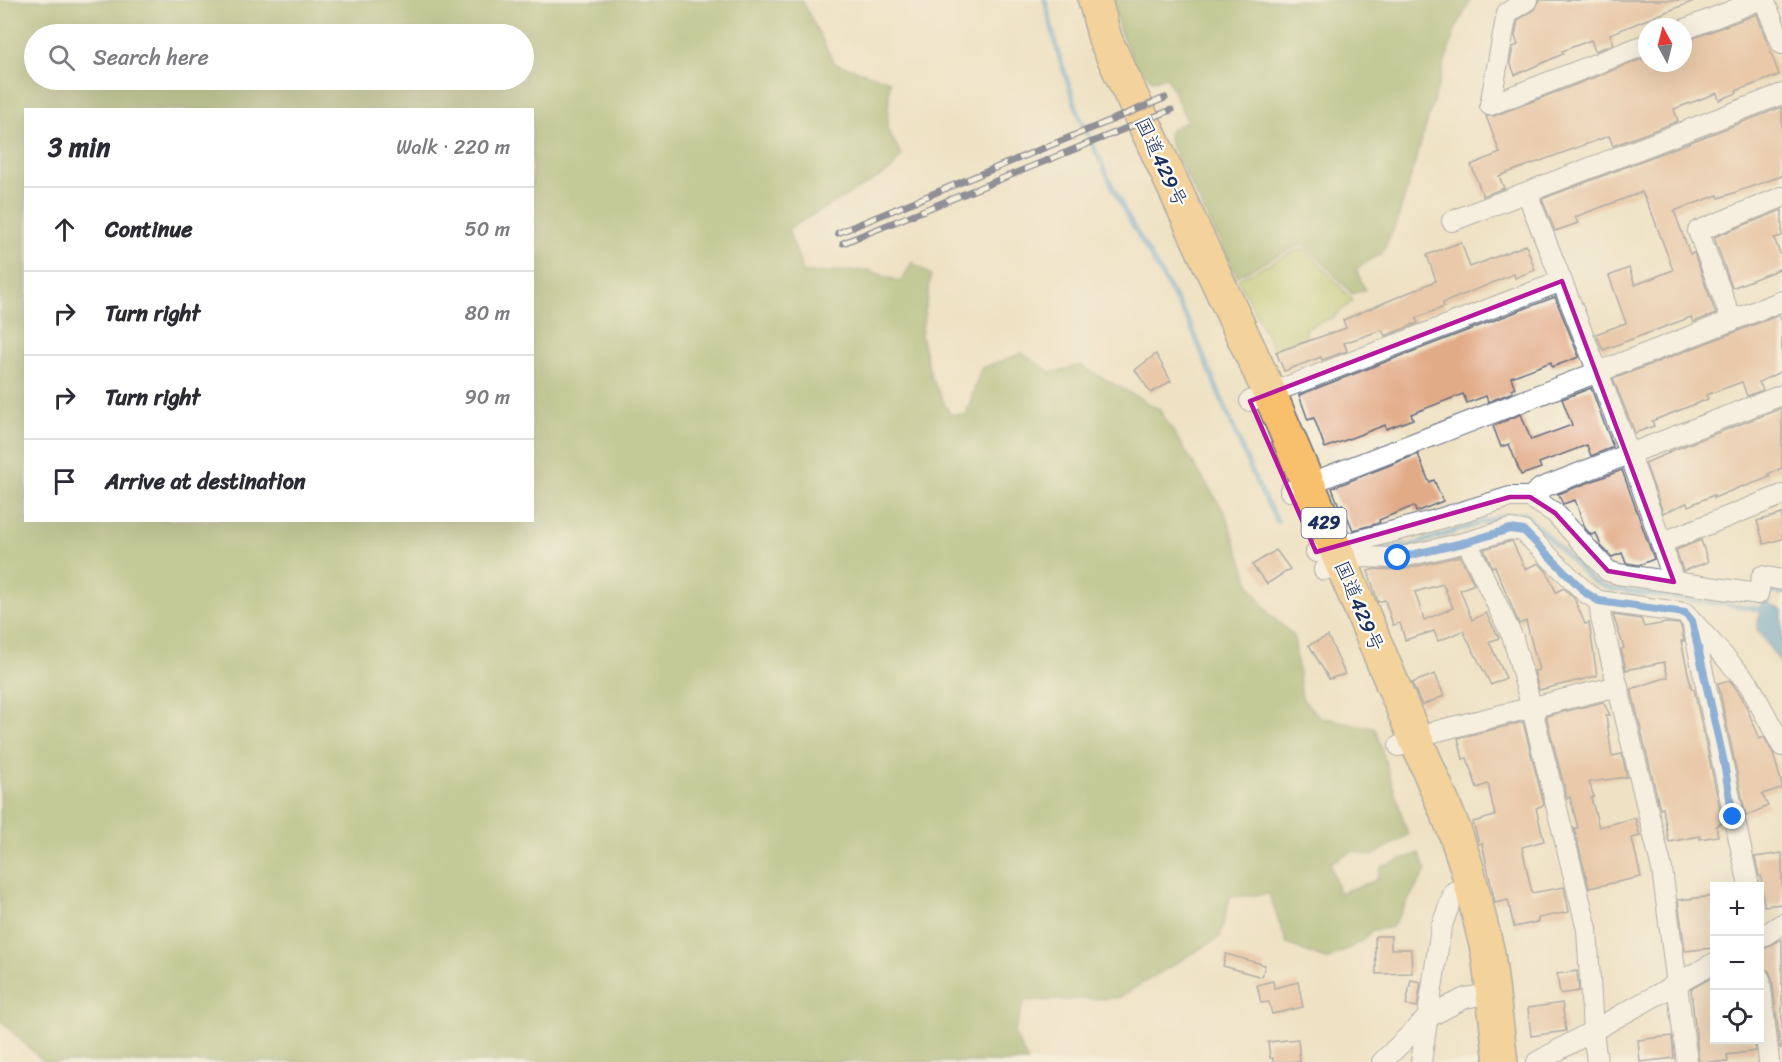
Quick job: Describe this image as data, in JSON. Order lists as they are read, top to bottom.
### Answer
{
  "streets": {
    "highway": ["国道429号", "429"]
  },
  "north": "top",
  "page": {
    "search": "Search here",
    "heading": ["3 min", "Walk · 220 m"],
    "list": [
      ["Continue", "50 m"],
      ["Turn right", "80 m"],
      ["Turn right", "90 m"],
      "Arrive at destination"
    ],
    "map_buttons": ["+", "−"]
  }
}
